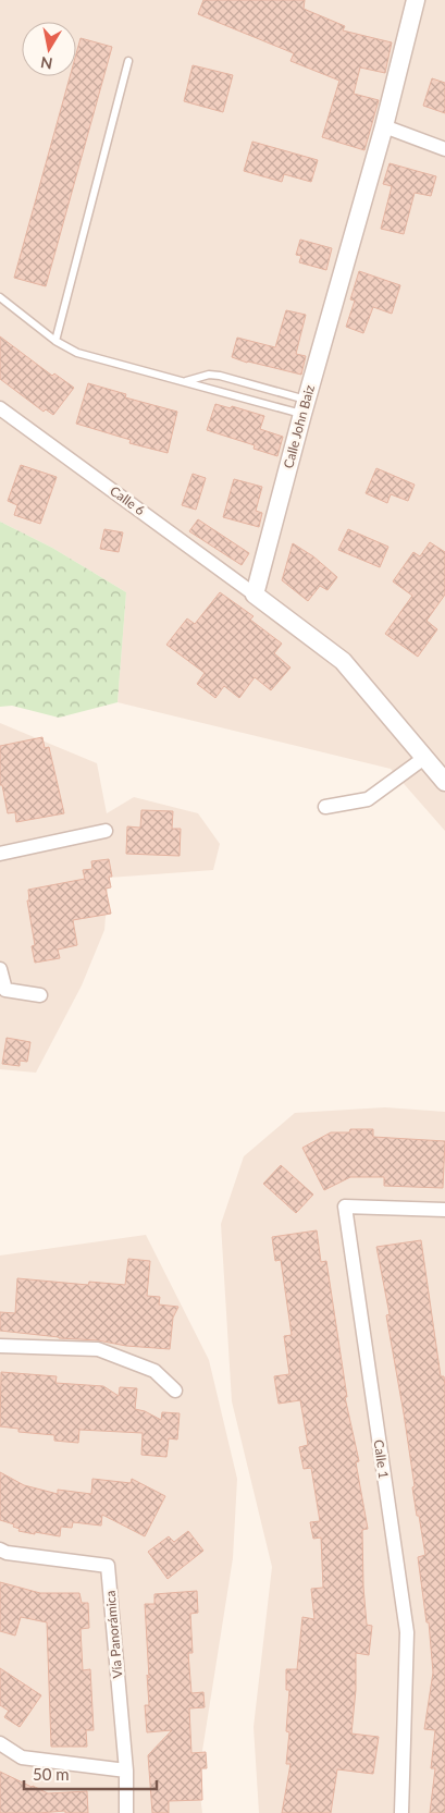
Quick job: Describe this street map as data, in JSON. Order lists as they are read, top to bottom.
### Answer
{
  "streets": {
    "street": [
      "Calle John Baiz",
      "Calle 6",
      "Calle 1",
      "Vía Panorámica"
    ]
  },
  "crossings": [
    ["Calle John Baiz", "Calle 6"]
  ],
  "scale_bar": "50 m",
  "north": "bottom"
}
